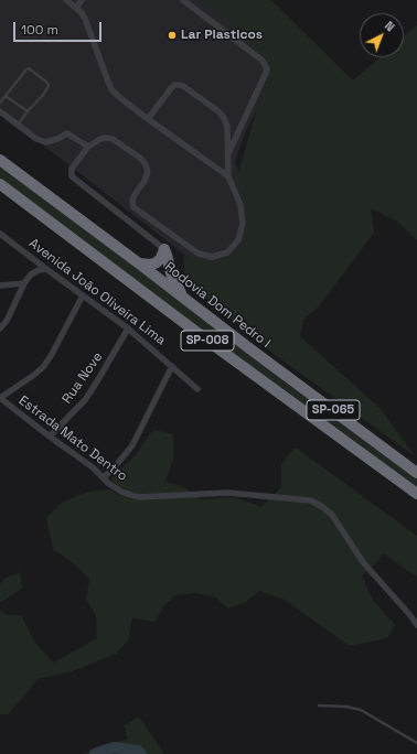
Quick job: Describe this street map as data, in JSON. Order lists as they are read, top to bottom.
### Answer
{
  "streets": {
    "highway": ["Rodovia Dom Pedro I", "SP-008", "SP-065"],
    "street": ["Avenida João Oliveira Lima", "Rua Nove", "Estrada Mato Dentro"]
  },
  "crossings": [
    ["Avenida João Oliveira Lima", "Rua Nove"],
    ["Rua Nove", "Estrada Mato Dentro"]
  ],
  "places": ["Lar Plasticos"],
  "scale_bar": "100 m",
  "north": "top right"
}
